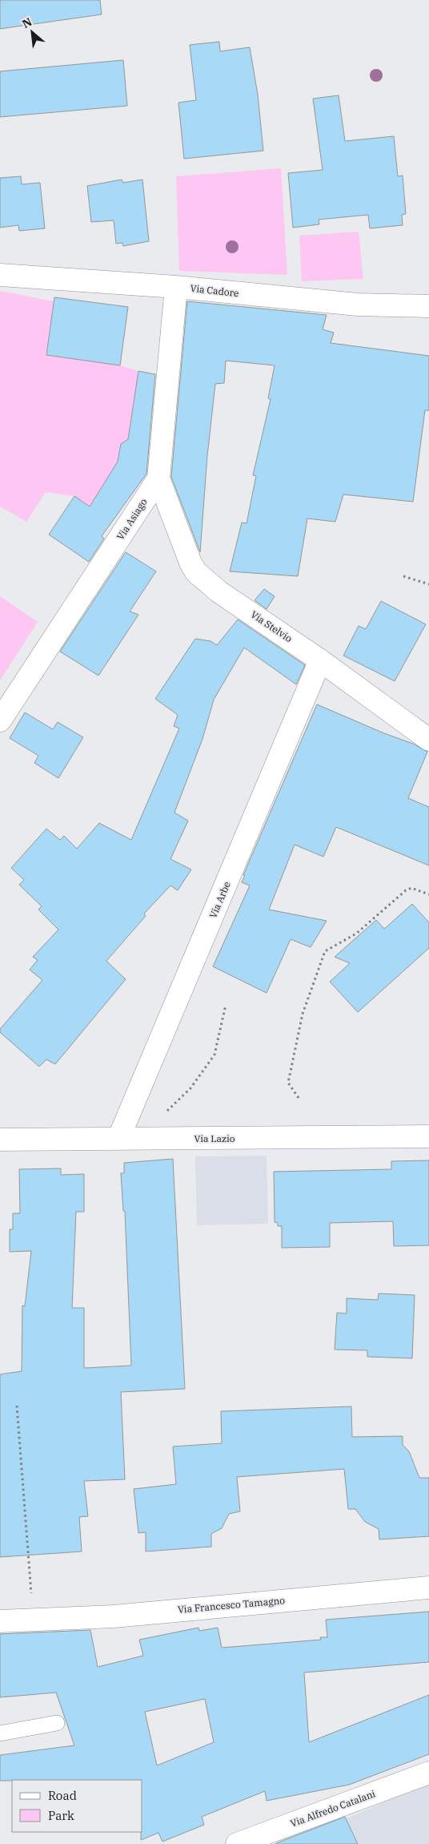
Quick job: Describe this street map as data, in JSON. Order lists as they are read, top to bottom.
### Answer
{
  "streets": {
    "street": [
      "Via Cadore",
      "Via Asiago",
      "Via Stelvio",
      "Via Arbe",
      "Via Lazio",
      "Via Francesco Tamagno",
      "Via Alfredo Catalani"
    ]
  },
  "crossings": [
    ["Via Cadore", "Via Asiago"],
    ["Via Asiago", "Via Stelvio"],
    ["Via Stelvio", "Via Arbe"],
    ["Via Arbe", "Via Lazio"]
  ],
  "legend": ["Road", "Park"],
  "north": "top left"
}
